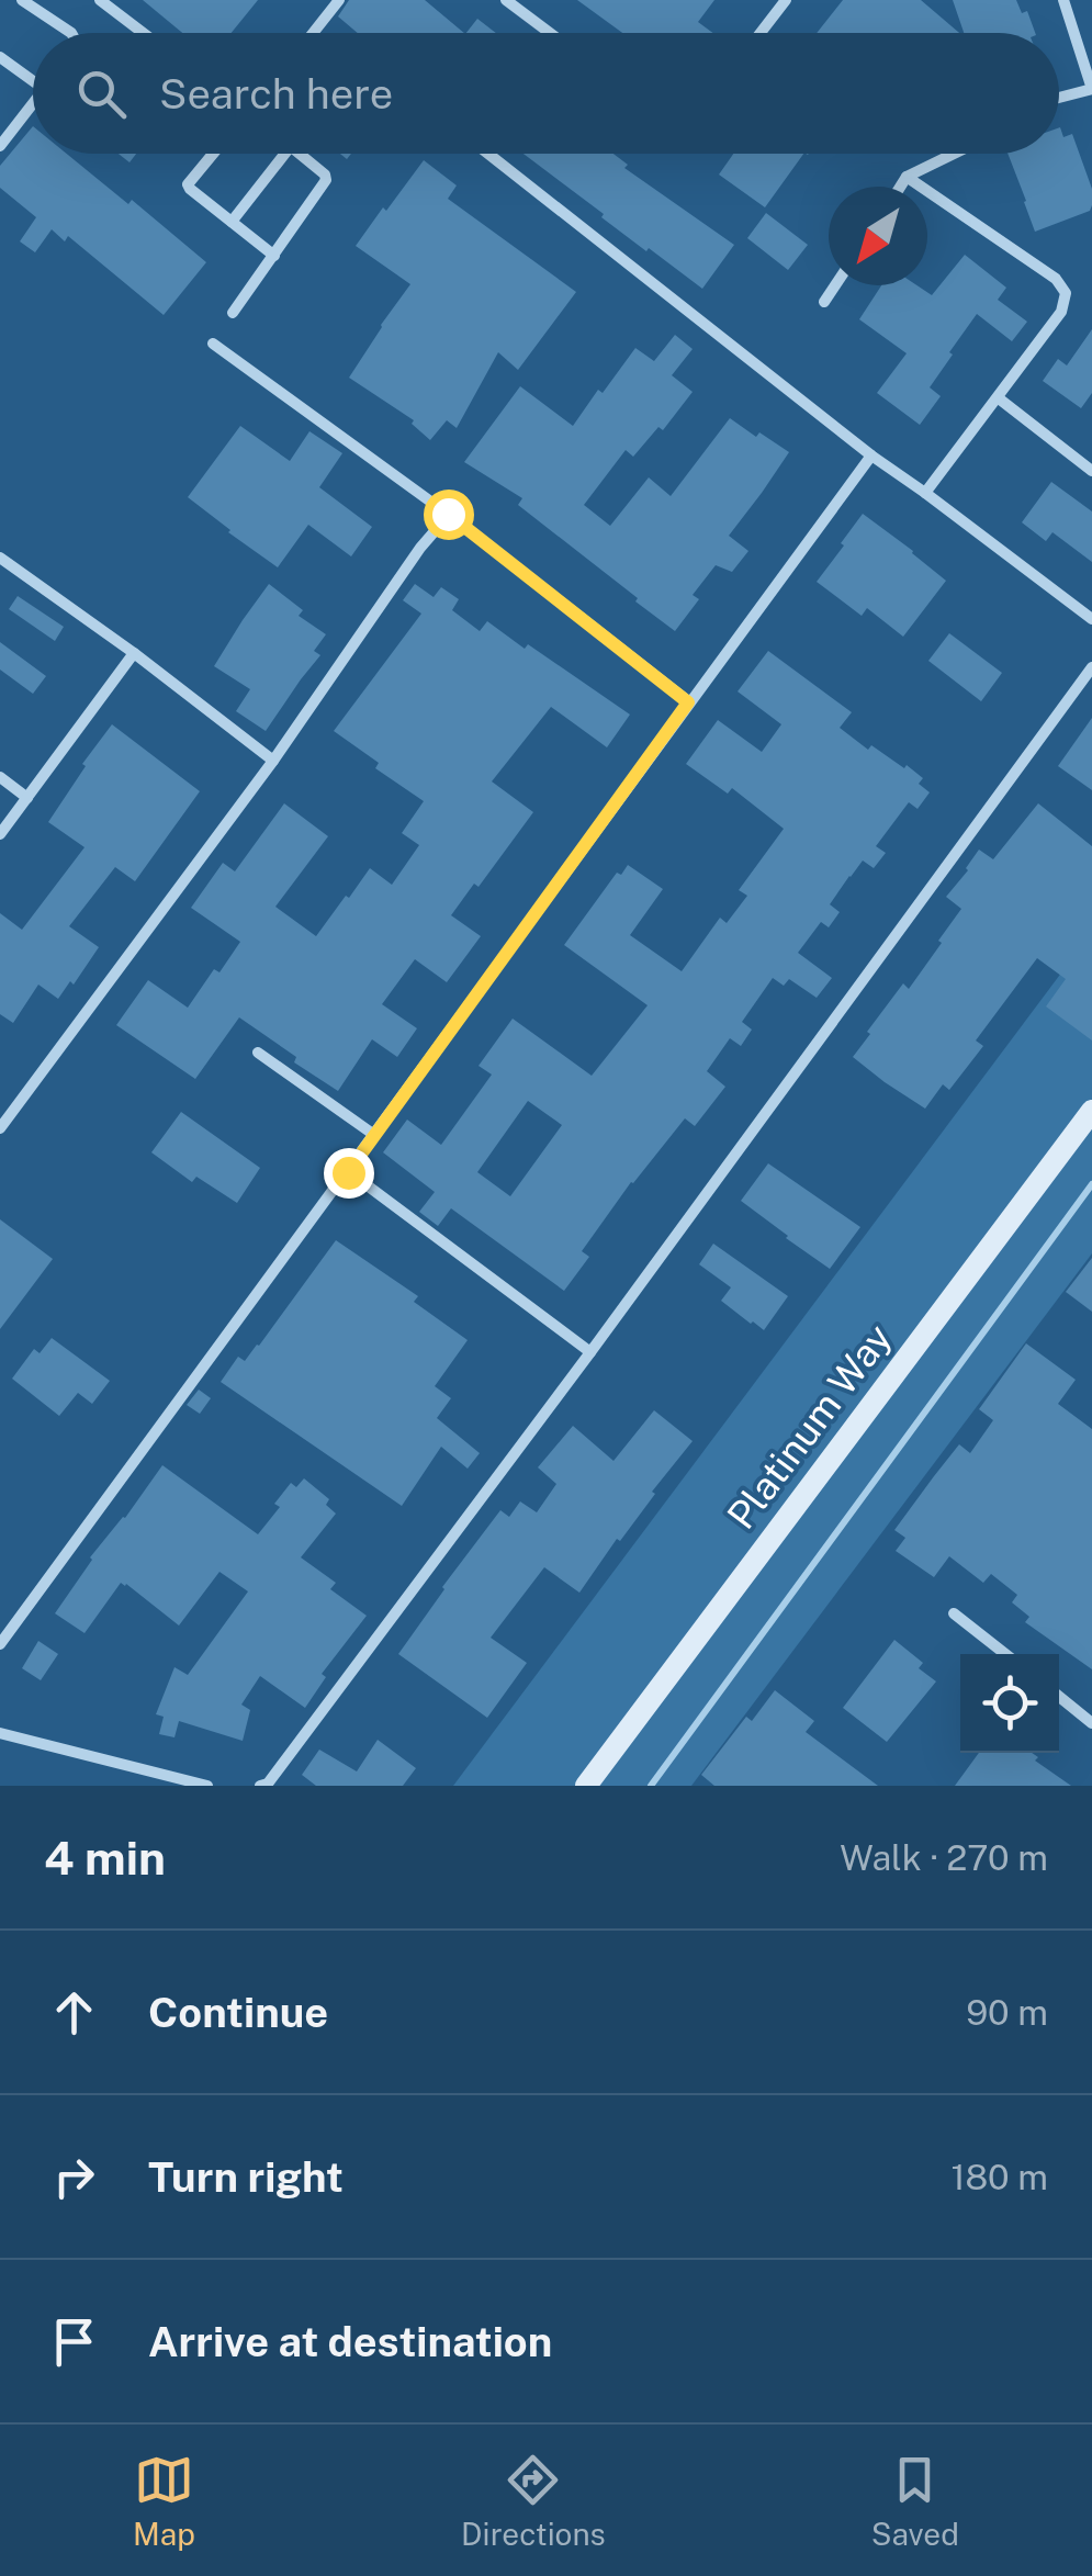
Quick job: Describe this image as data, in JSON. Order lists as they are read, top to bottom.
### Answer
{
  "streets": {
    "street": ["Platinum Way"]
  },
  "north": "bottom left",
  "page": {
    "search": "Search here",
    "heading": ["4 min", "Walk · 270 m"],
    "list": [
      ["Continue", "90 m"],
      ["Turn right", "180 m"],
      "Arrive at destination"
    ],
    "nav": ["Map", "Directions", "Saved"]
  }
}
